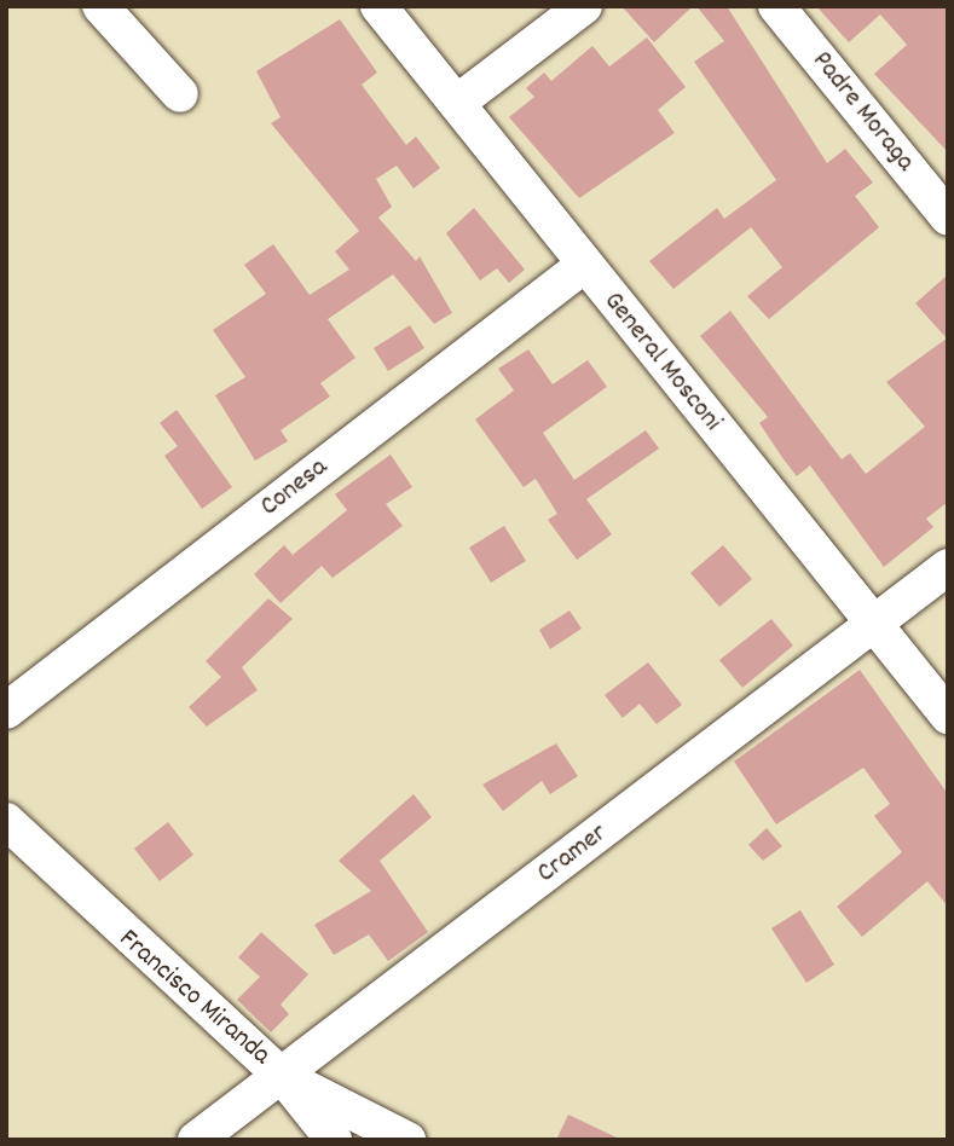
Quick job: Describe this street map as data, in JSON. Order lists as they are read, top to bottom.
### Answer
{
  "streets": {
    "street": [
      "Padre Moraga",
      "General Mosconi",
      "Conesa",
      "Cramer",
      "Francisco Miranda"
    ]
  },
  "crossings": [
    ["General Mosconi", "Conesa"],
    ["General Mosconi", "Cramer"],
    ["Cramer", "Francisco Miranda"]
  ]
}
